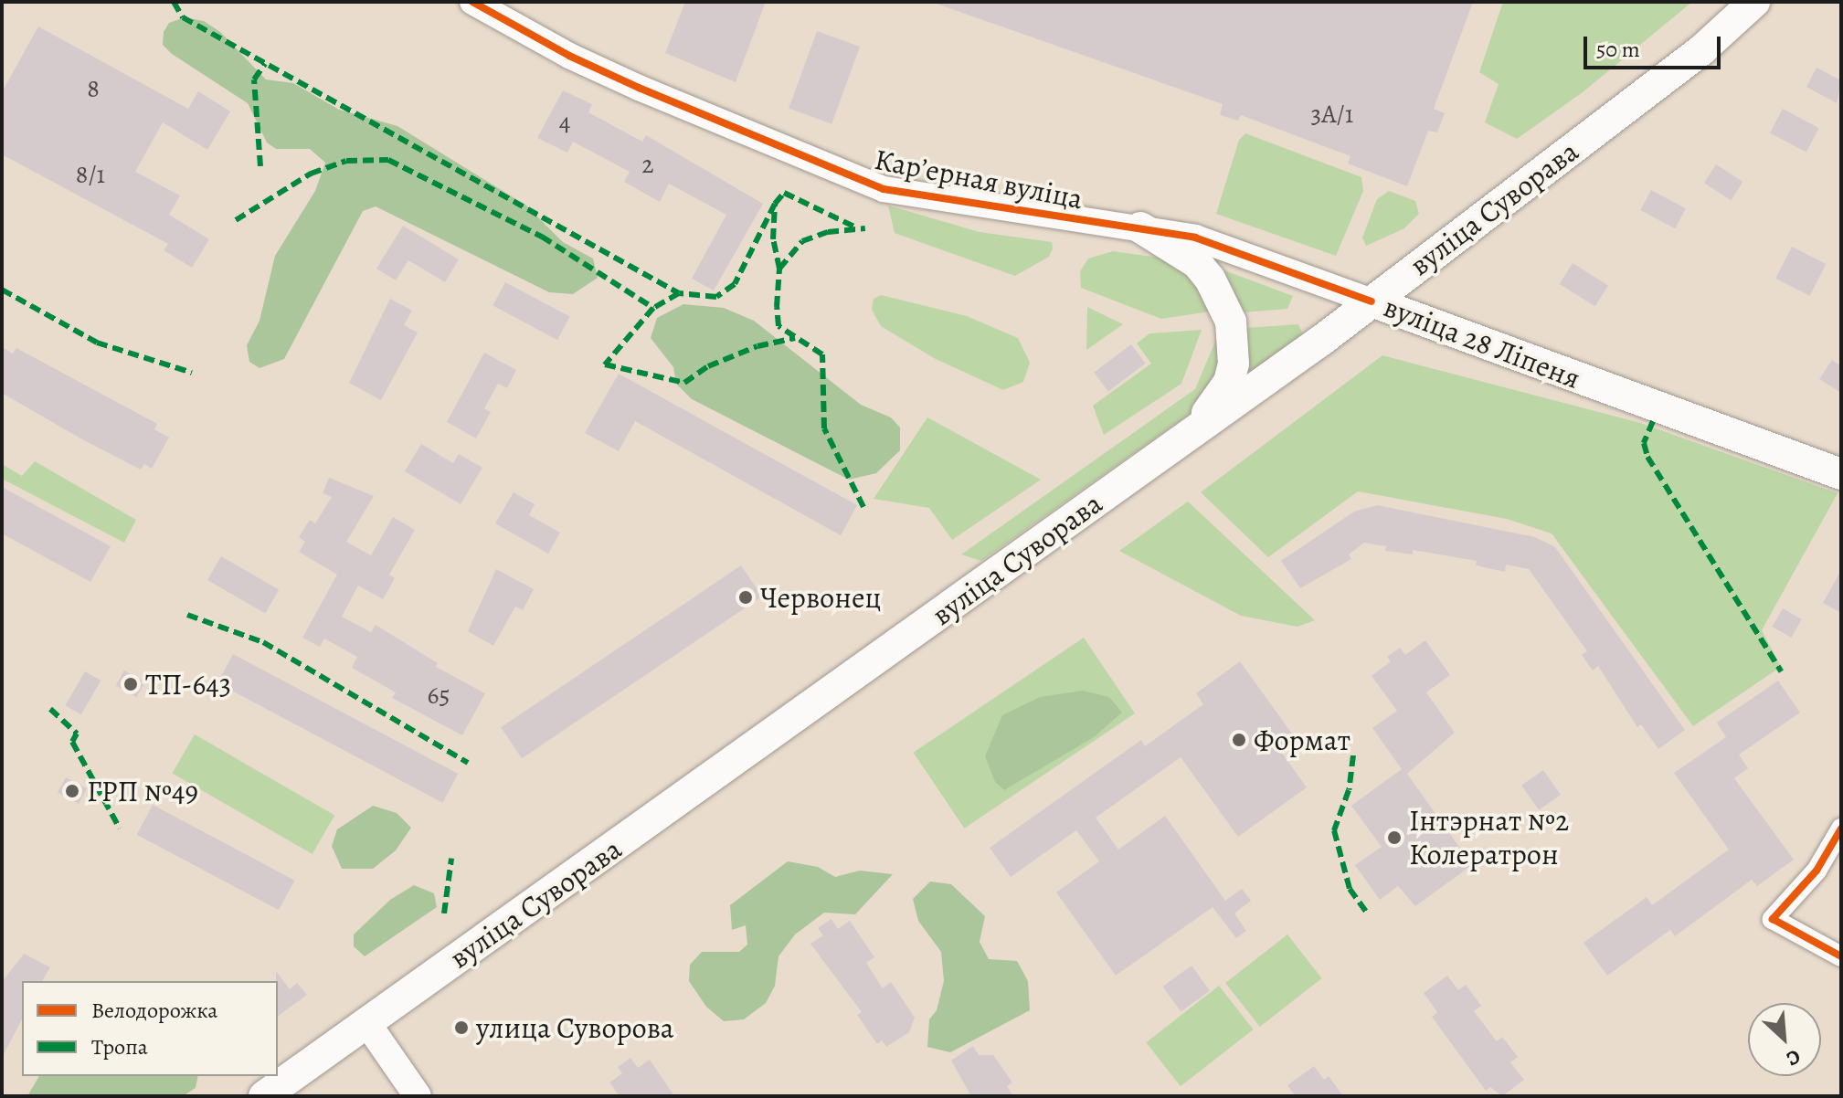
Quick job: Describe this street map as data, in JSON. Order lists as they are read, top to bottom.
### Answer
{
  "streets": {
    "main road": ["вуліца Суворава", "вуліца 28 Ліпеня"],
    "street": ["Карʼерная вуліца"]
  },
  "crossings": [
    ["Карʼерная вуліца", "вуліца Суворава"],
    ["Карʼерная вуліца", "вуліца 28 Ліпеня"],
    ["вуліца Суворава", "вуліца 28 Ліпеня"]
  ],
  "places": [
    "Червонец",
    "ТП-643",
    "Формат",
    "ГРП №49",
    "Інтэрнат №2 Колератрон",
    "улица Суворова"
  ],
  "house_numbers": [
    "8",
    "3А/1",
    "4",
    "2",
    "8/1",
    "65"
  ],
  "legend": ["Велодорожка", "Тропа"],
  "scale_bar": "50 m",
  "north": "bottom right"
}
